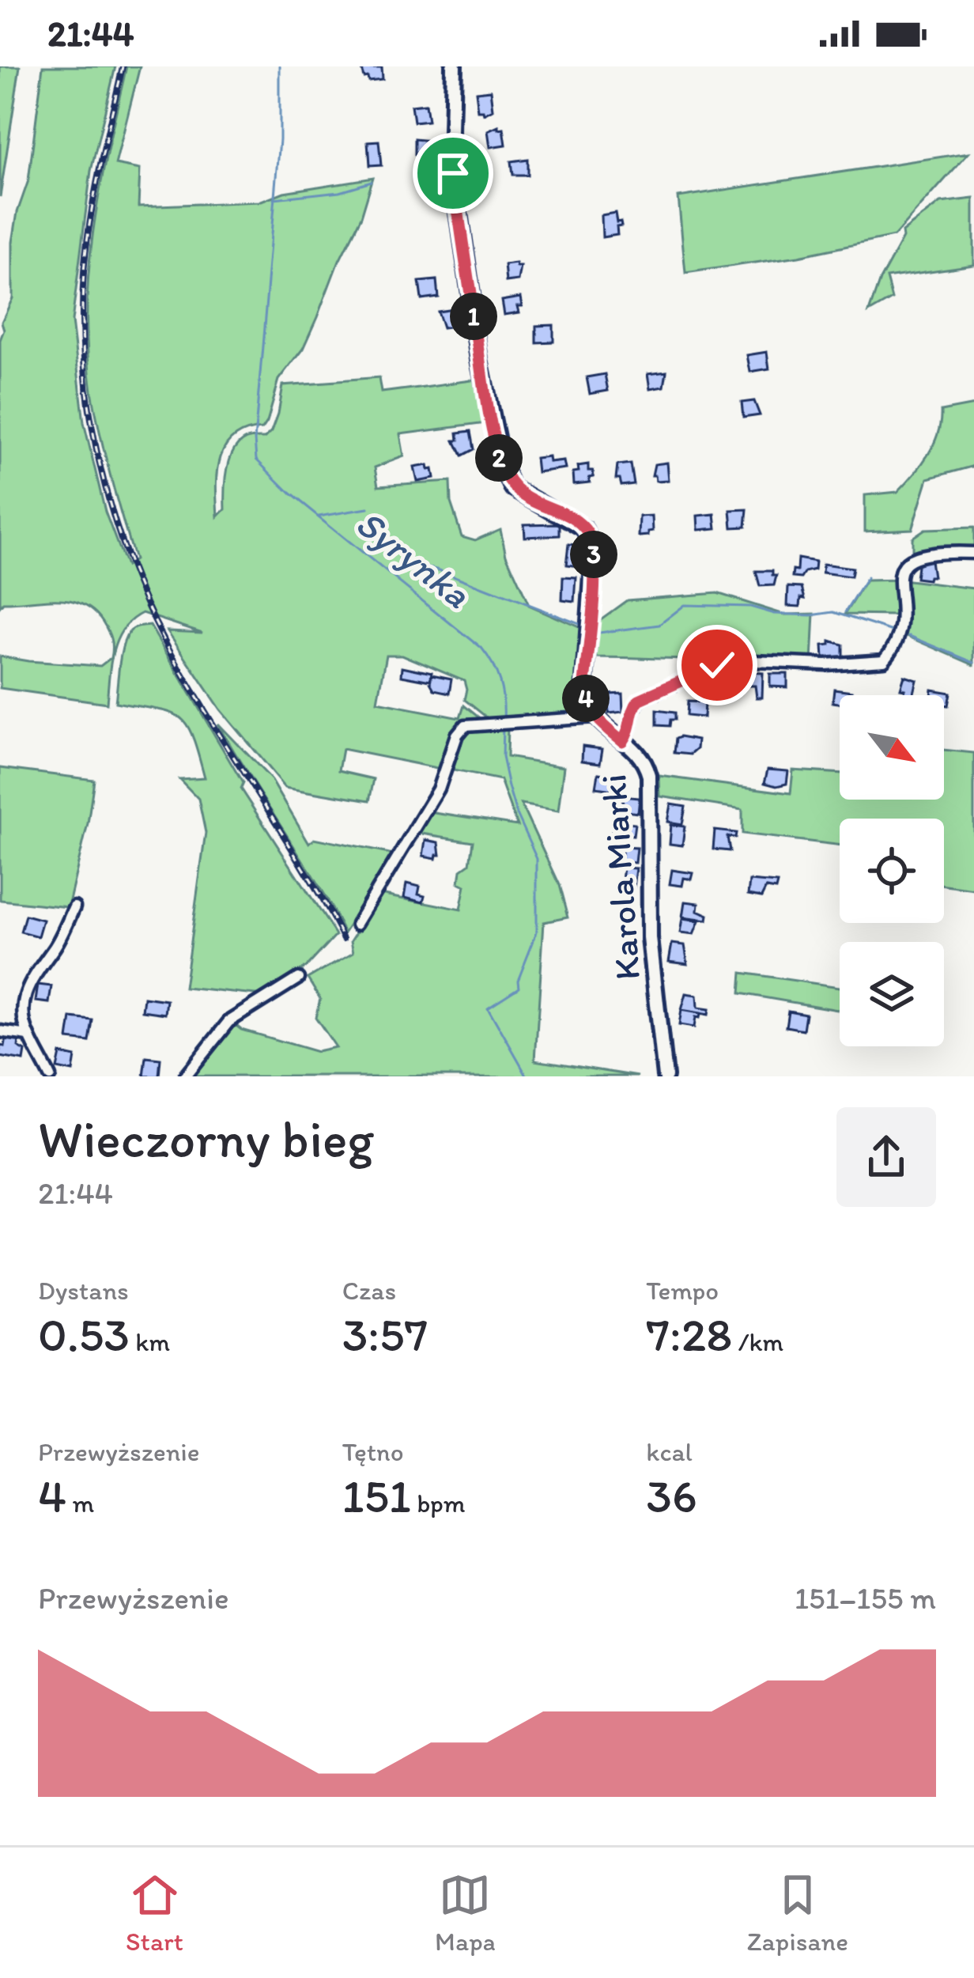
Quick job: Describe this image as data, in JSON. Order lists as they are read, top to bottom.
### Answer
{
  "streets": {
    "street": ["Karola Miarki"]
  },
  "water": ["Syrynka"],
  "north": "bottom right",
  "page": {
    "status": "21:44",
    "pins": [
      "1",
      "2",
      "3",
      "4"
    ],
    "heading": ["Wieczorny bieg", "21:44"],
    "stats": [
      ["Dystans", "0.53 km"],
      ["Czas", "3:57"],
      ["Tempo", "7:28 /km"],
      ["Przewyższenie", "4 m"],
      ["Tętno", "151 bpm"],
      ["kcal", "36"]
    ],
    "chart": ["Przewyższenie", "151–155 m"],
    "tabs": ["Start", "Mapa", "Zapisane"]
  }
}
